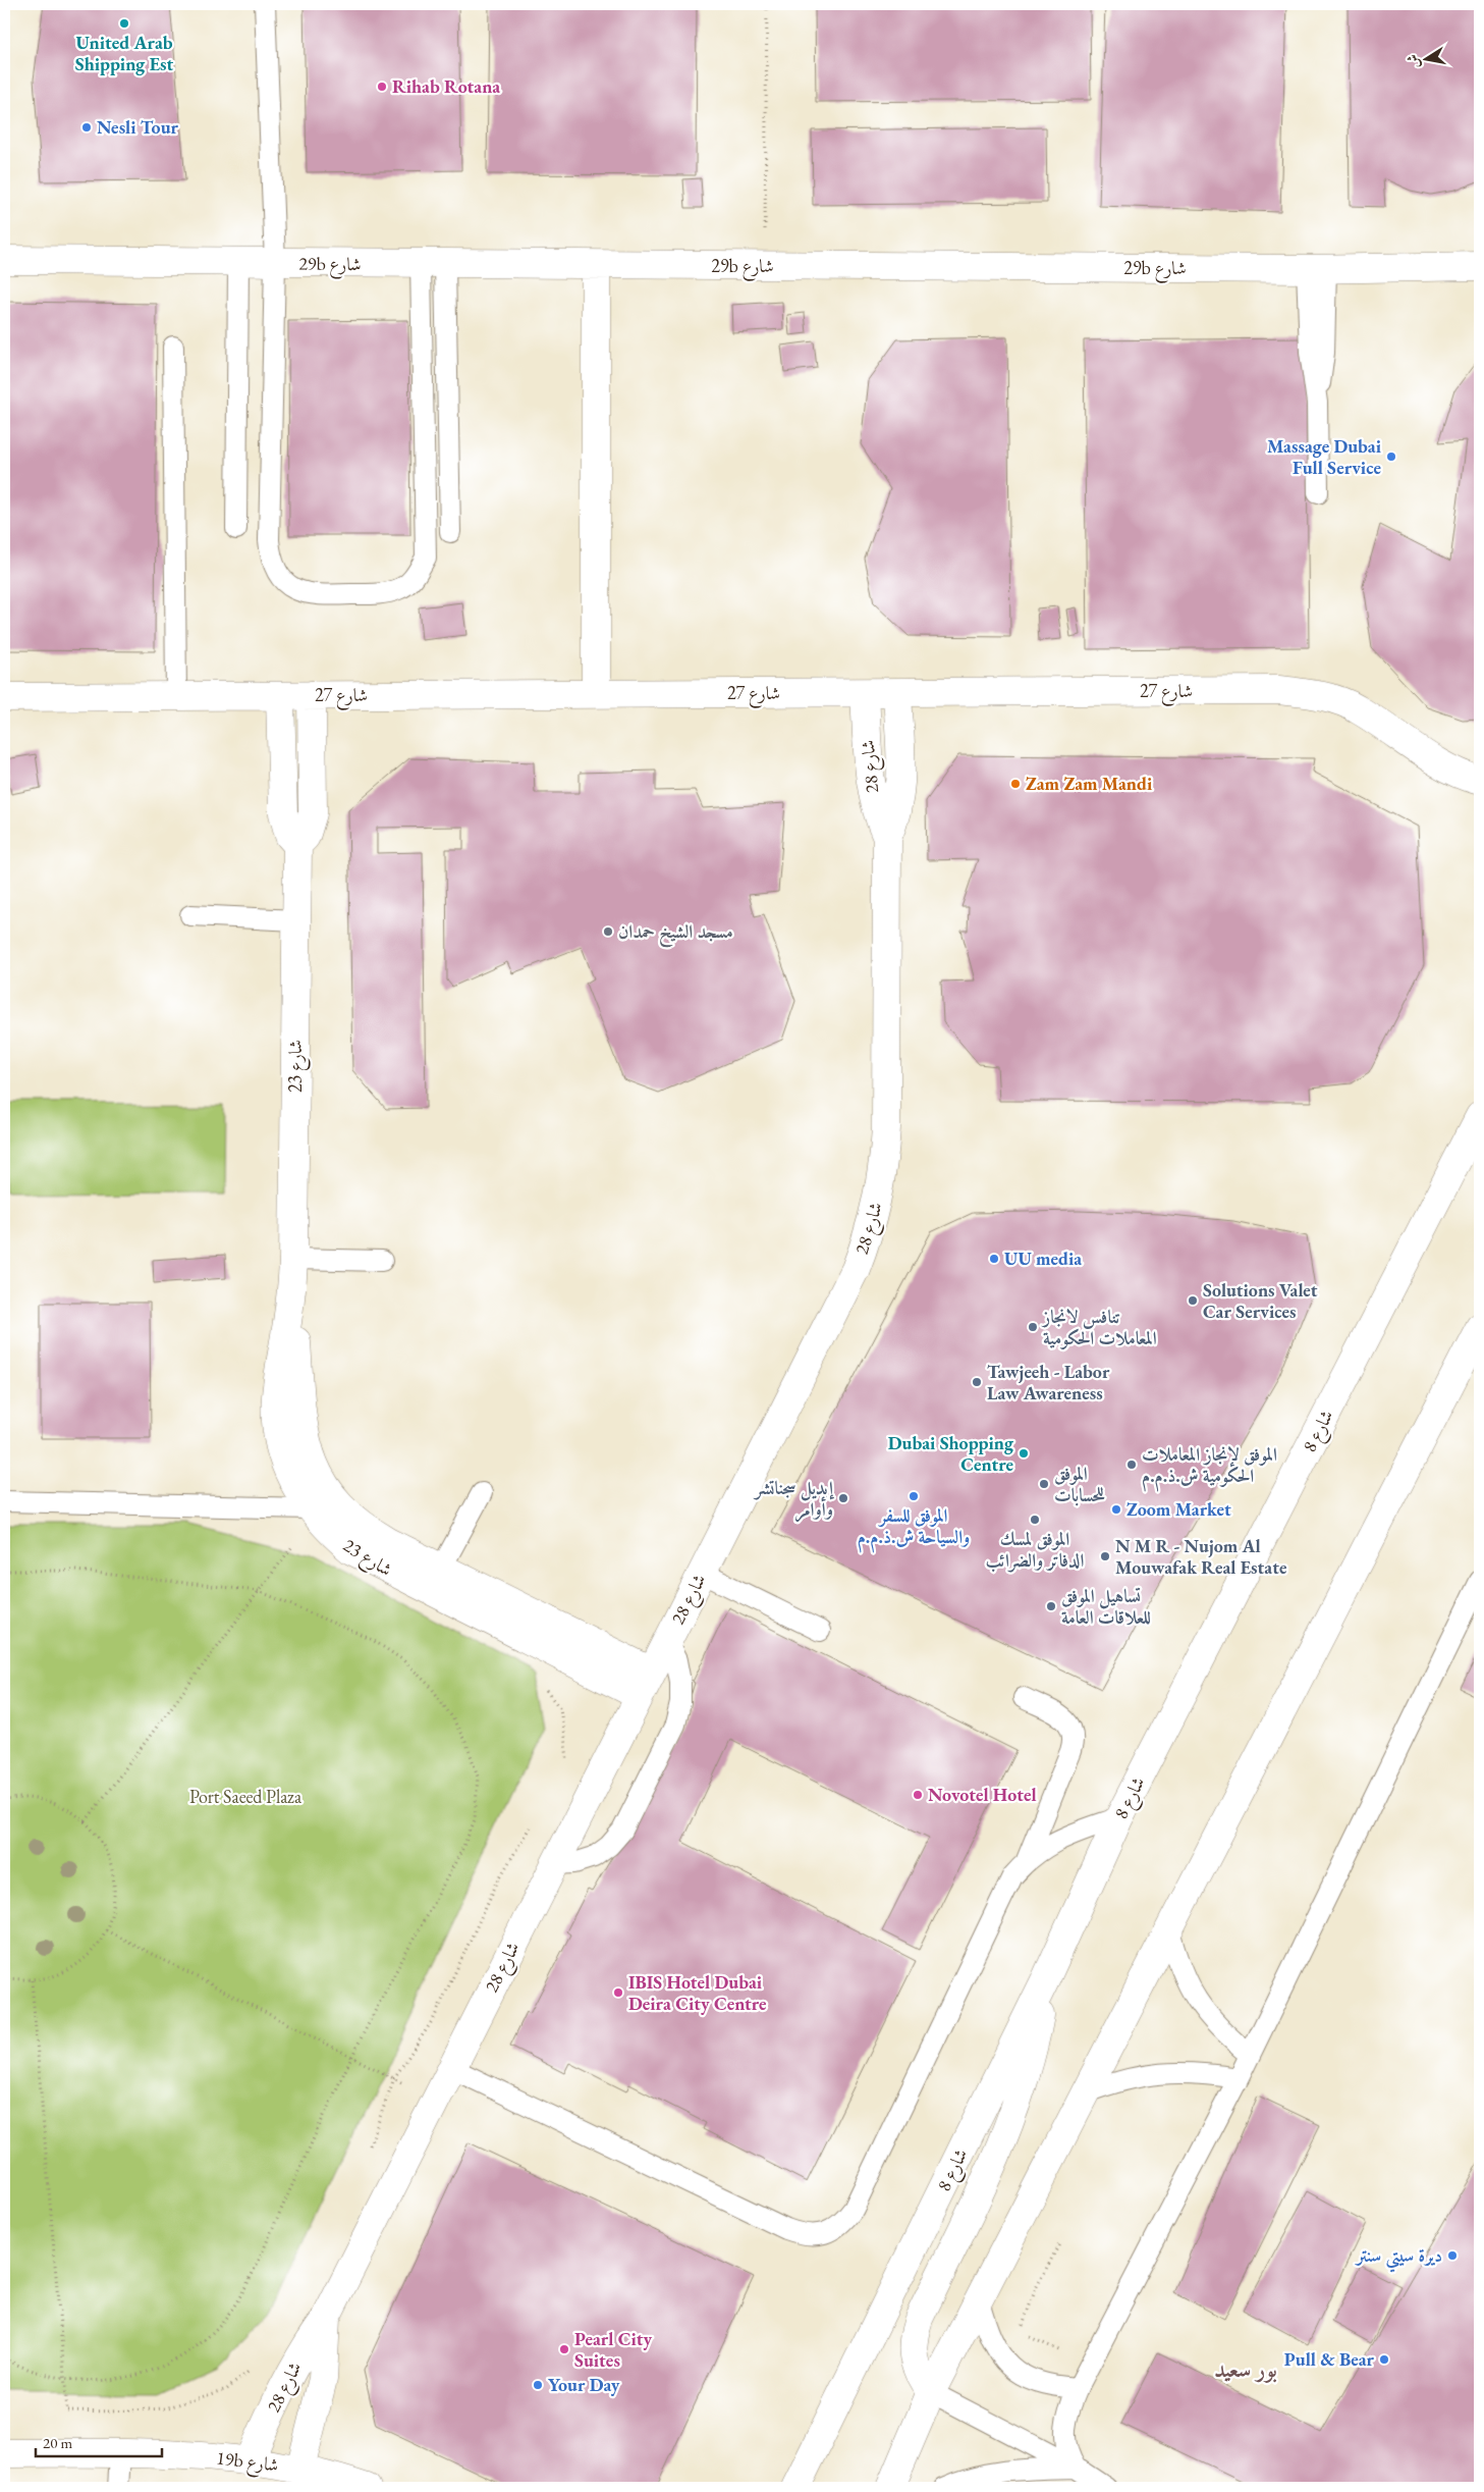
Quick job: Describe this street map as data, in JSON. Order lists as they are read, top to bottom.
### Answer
{
  "streets": {
    "street": [
      "29b شارع",
      "شارع 27",
      "شارع 28",
      "شارع 23",
      "شارع 8",
      "19b شارع"
    ]
  },
  "crossings": [
    ["شارع 27", "شارع 28"],
    ["شارع 27", "شارع 23"],
    ["شارع 28", "شارع 23"],
    ["شارع 28", "19b شارع"]
  ],
  "districts": ["بور سعيد"],
  "parks": ["Port Saeed Plaza"],
  "places": [
    "United Arab Shipping Est",
    "Rihab Rotana",
    "Nesli Tour",
    "Massage Dubai Full Service",
    "Zam Zam Mandi",
    "مسجد الشيخ حمدان",
    "UU media",
    "Solutions Valet Car Services",
    "تنافس لانجاز المعاملات الحكومية",
    "Tawjeeh - Labor Law Awareness",
    "Dubai Shopping Centre",
    "الموفق لإنجاز المعاملات الحكومية ش.ذ.م.م",
    "الموفق للحسابات",
    "الموفق للسفر والسياحة ش.ذ.م.م",
    "إيديل سجناتشر وأوامر",
    "Zoom Market",
    "الموفق لمسك الدفاتر والضرائب",
    "N M R - Nujom Al Mouwafak Real Estate",
    "تساهيل الموفق للعلاقات العامة",
    "Novotel Hotel",
    "IBIS Hotel Dubai Deira City Centre",
    "ديرة سيتي سنتر",
    "Pearl City Suites",
    "Pull & Bear",
    "Your Day"
  ],
  "scale_bar": "20 m",
  "north": "left"
}
